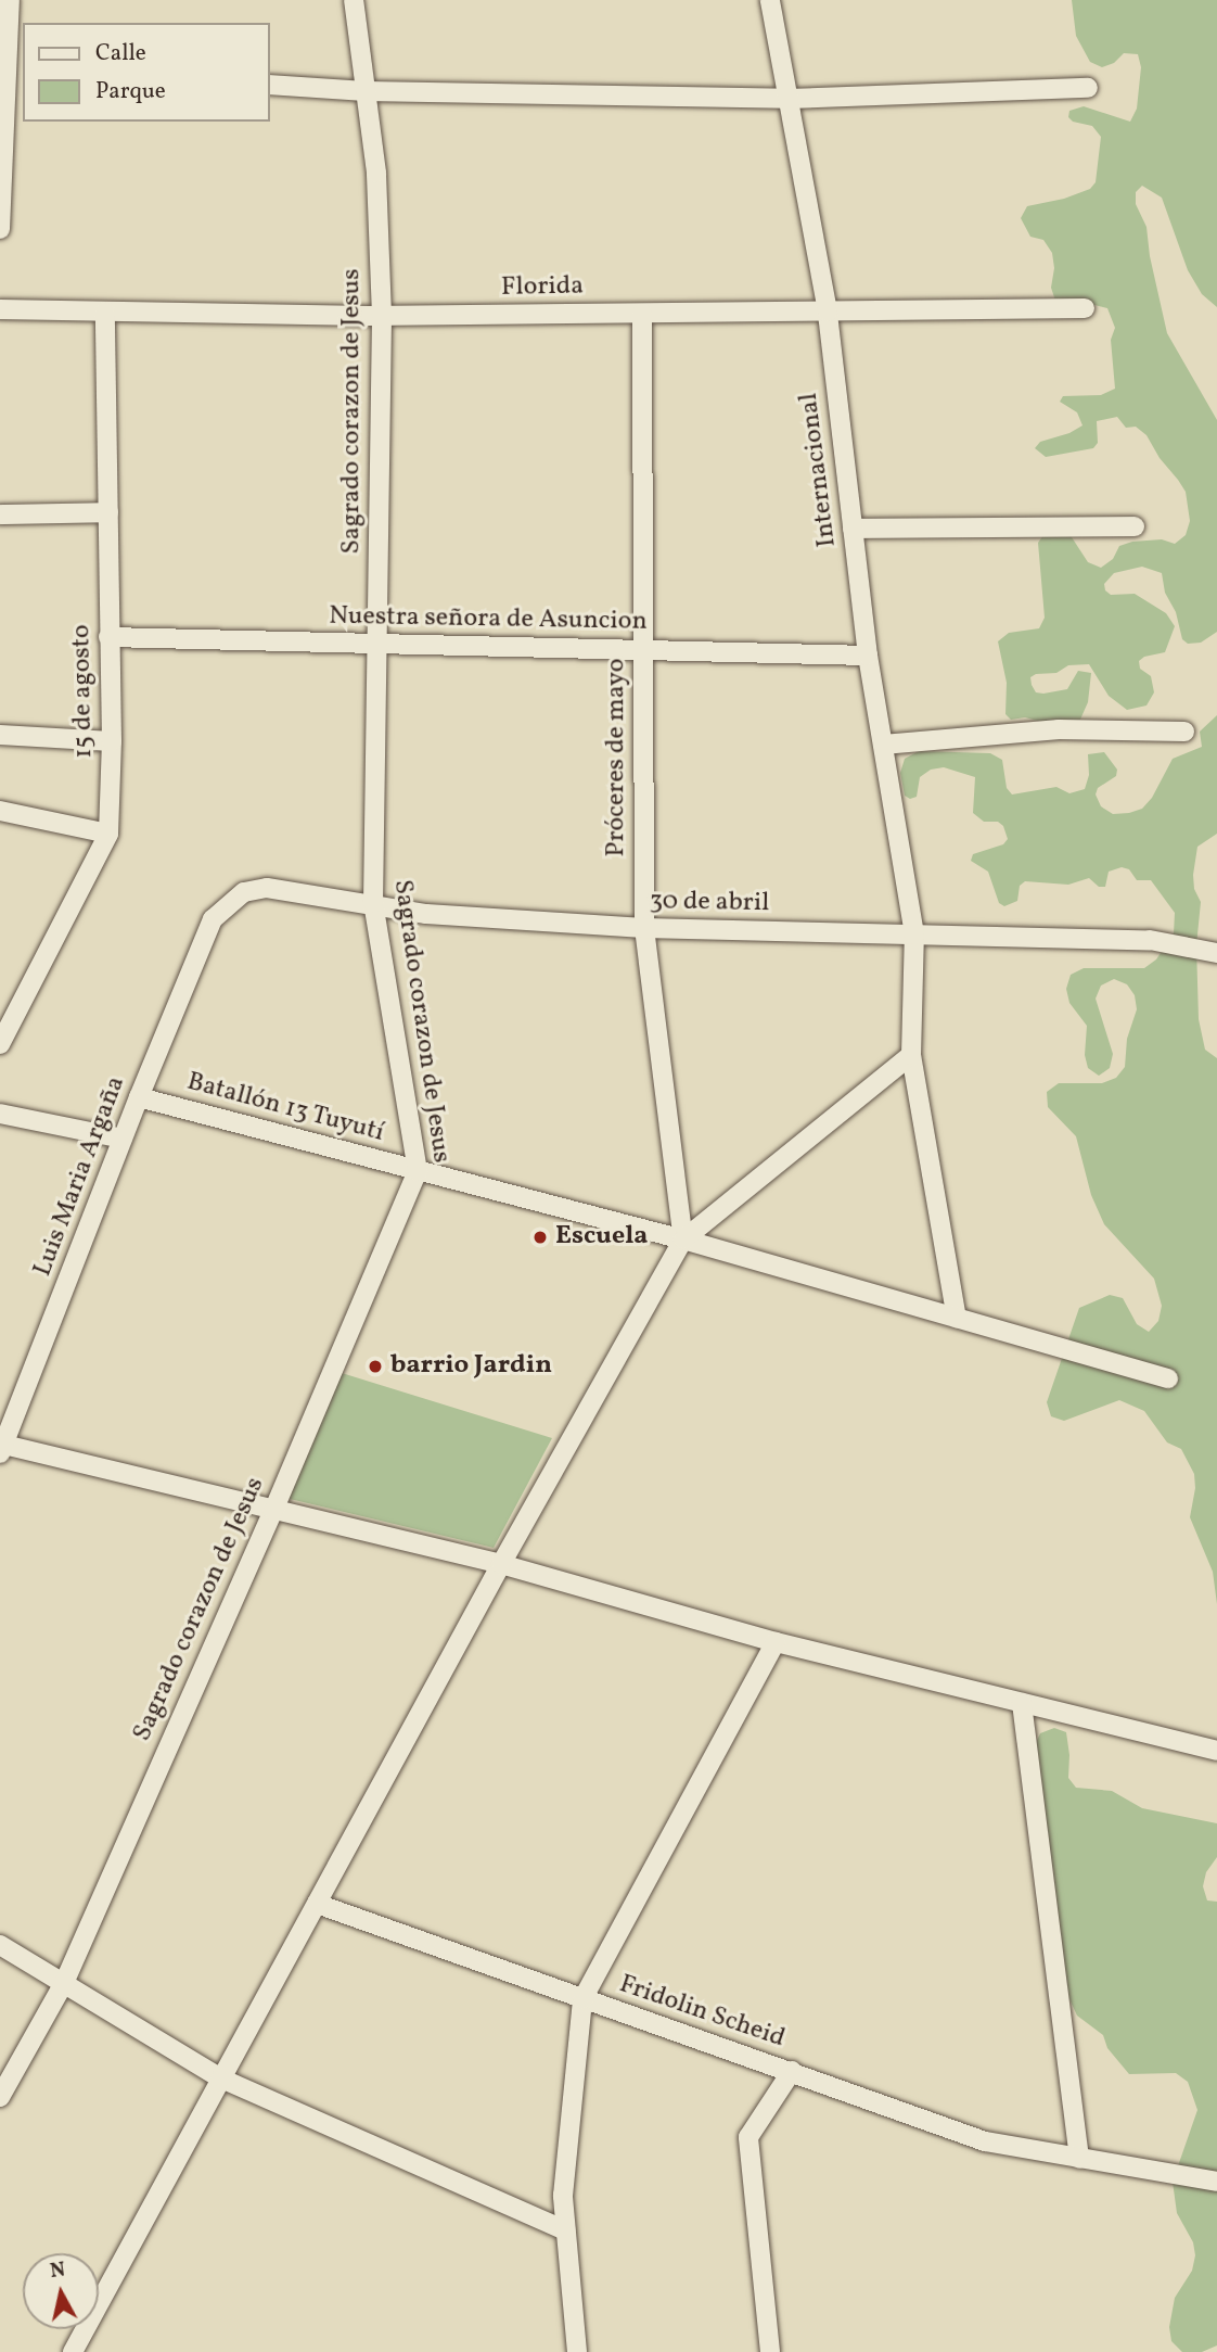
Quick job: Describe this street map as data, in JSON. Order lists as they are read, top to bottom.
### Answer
{
  "streets": {
    "street": [
      "Florida",
      "Sagrado corazon de Jesus",
      "Internacional",
      "Nuestra señora de Asuncion",
      "15 de agosto",
      "Próceres de mayo",
      "30 de abril",
      "Batallón 13 Tuyutí",
      "Luis Maria Argaña",
      "Fridolin Scheid"
    ]
  },
  "crossings": [
    ["Florida", "Sagrado corazon de Jesus"],
    ["Florida", "Internacional"],
    ["Florida", "15 de agosto"],
    ["Florida", "Próceres de mayo"],
    ["Sagrado corazon de Jesus", "Nuestra señora de Asuncion"],
    ["Sagrado corazon de Jesus", "30 de abril"],
    ["Sagrado corazon de Jesus", "Batallón 13 Tuyutí"],
    ["Internacional", "Nuestra señora de Asuncion"],
    ["Internacional", "30 de abril"],
    ["Internacional", "Batallón 13 Tuyutí"],
    ["Nuestra señora de Asuncion", "15 de agosto"],
    ["Nuestra señora de Asuncion", "Próceres de mayo"],
    ["Próceres de mayo", "30 de abril"],
    ["Próceres de mayo", "Batallón 13 Tuyutí"],
    ["30 de abril", "Luis Maria Argaña"],
    ["Batallón 13 Tuyutí", "Luis Maria Argaña"]
  ],
  "places": ["Escuela", "barrio Jardin"],
  "legend": ["Calle", "Parque"],
  "north": "top"
}
